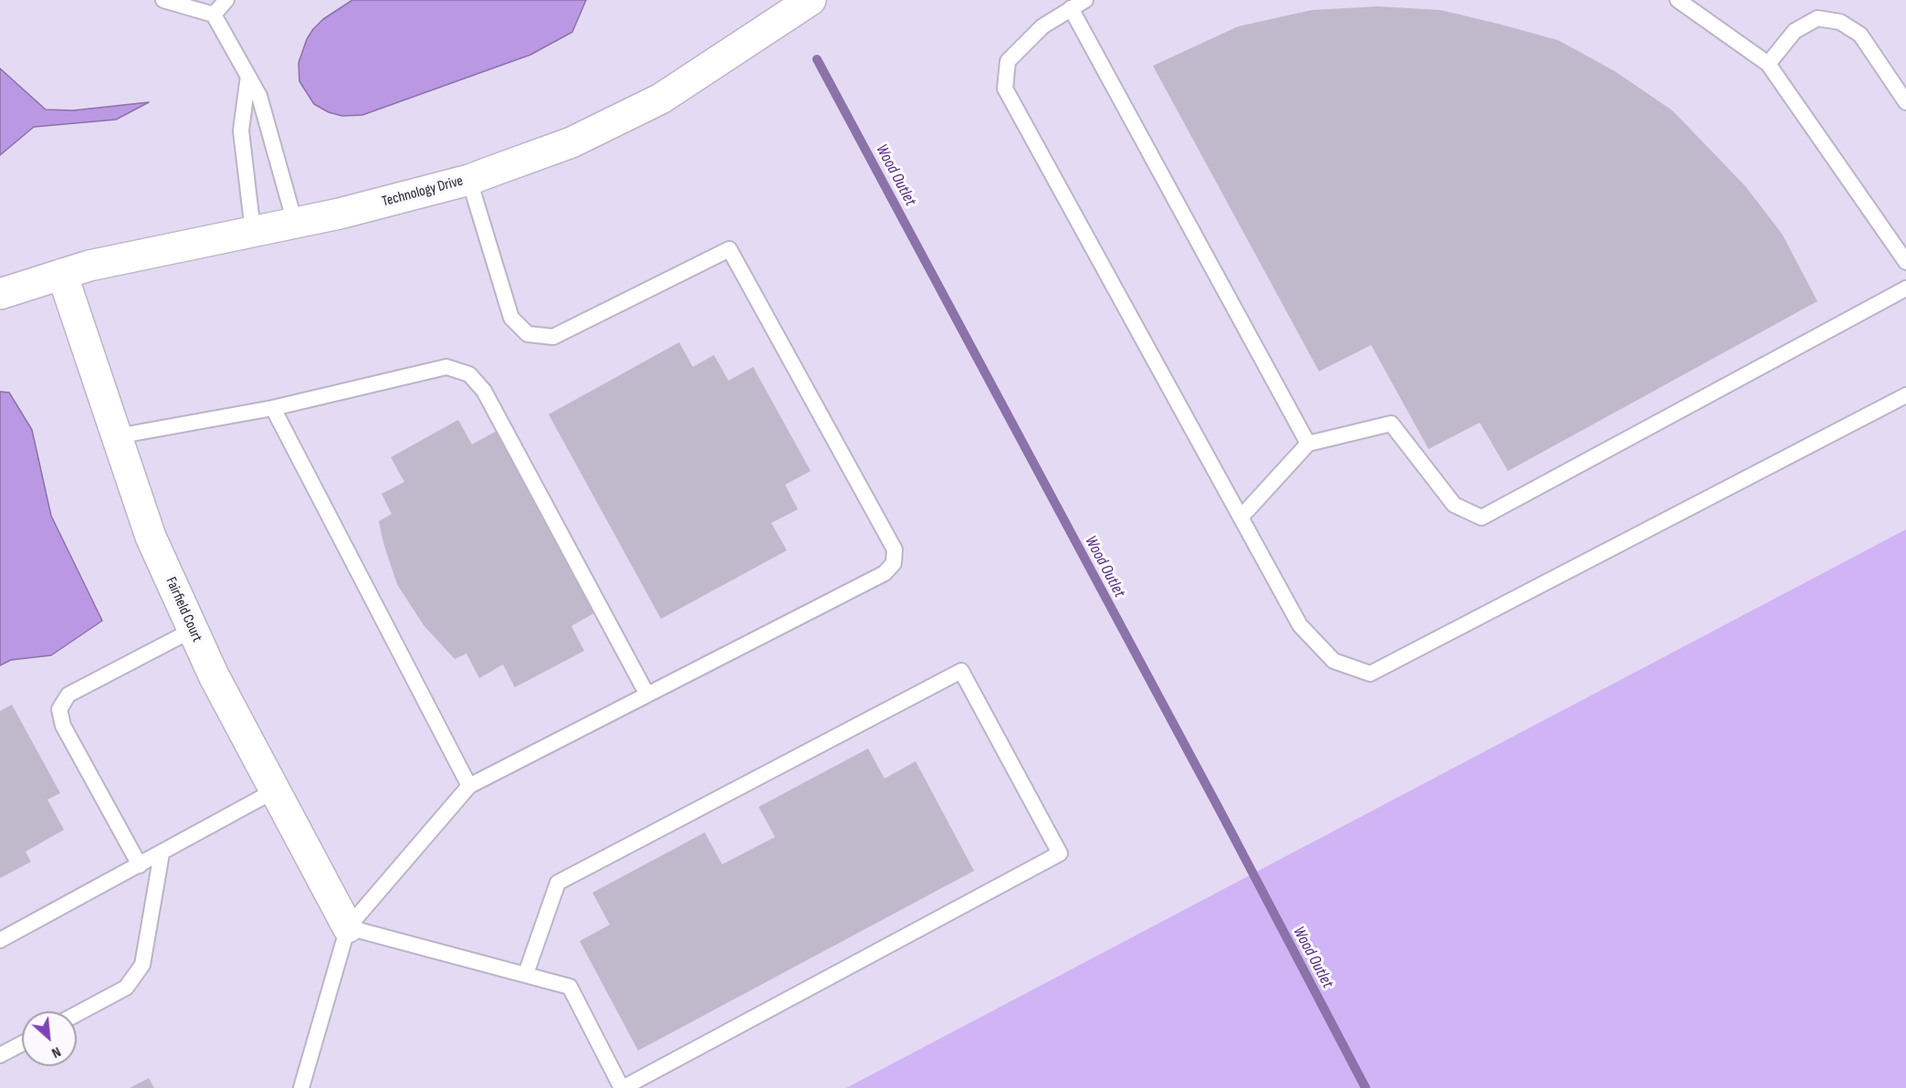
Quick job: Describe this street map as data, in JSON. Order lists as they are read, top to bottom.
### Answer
{
  "streets": {
    "street": ["Technology Drive", "Fairfield Court"]
  },
  "crossings": [
    ["Technology Drive", "Fairfield Court"]
  ],
  "water": ["Wood Outlet"],
  "north": "bottom right"
}
